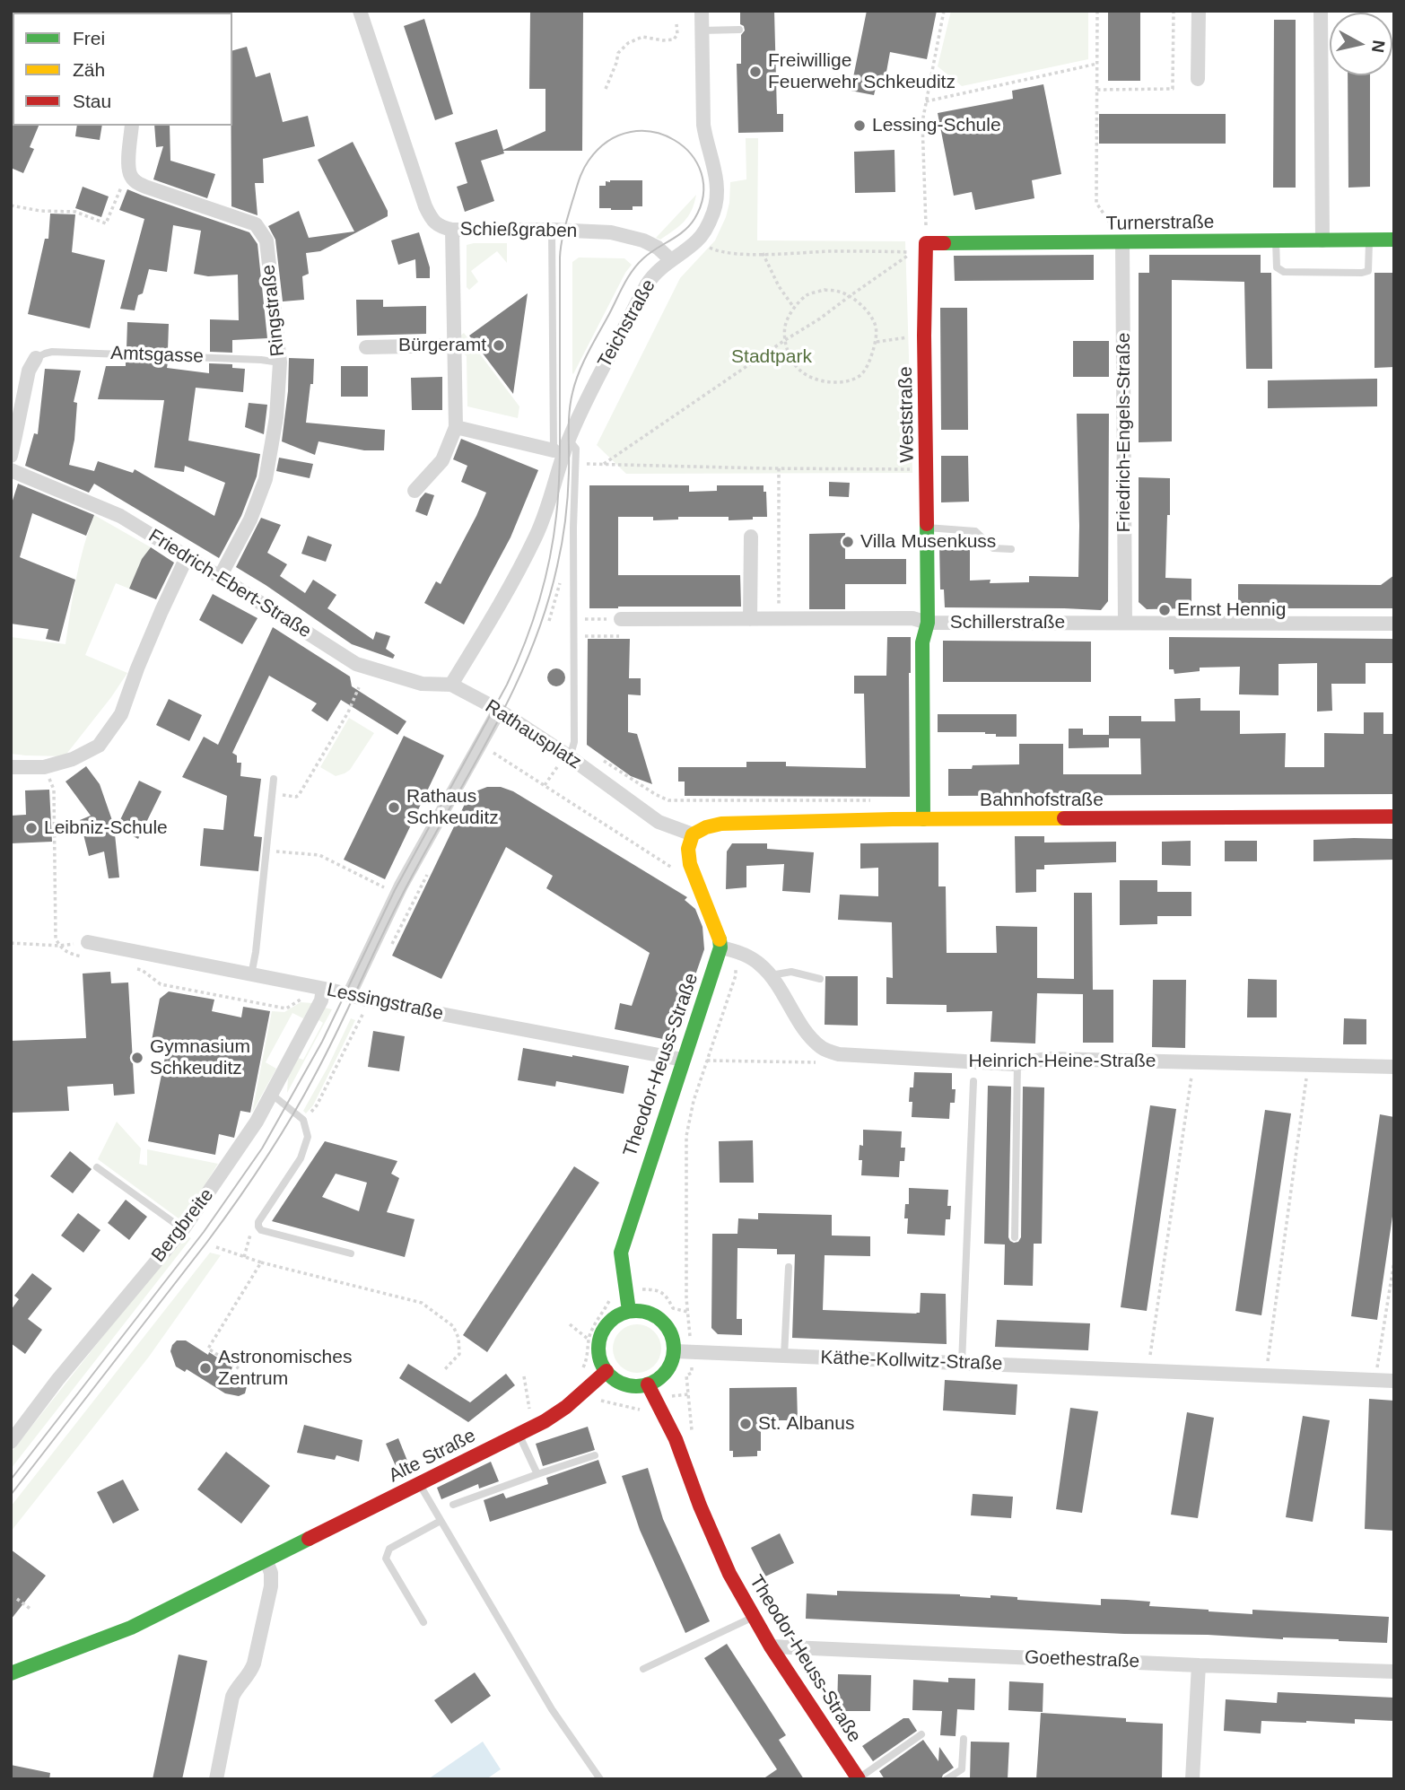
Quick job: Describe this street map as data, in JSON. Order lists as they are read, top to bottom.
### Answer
{
  "streets": {
    "street": [
      "Turnerstraße",
      "Schießgraben",
      "Ringstraße",
      "Teichstraße",
      "Weststraße",
      "Friedrich-Engels-Straße",
      "Friedrich-Ebert-Straße",
      "Schillerstraße",
      "Rathausplatz",
      "Bahnhofstraße",
      "Lessingstraße",
      "Heinrich-Heine-Straße",
      "Theodor-Heuss-Straße",
      "Bergbreite",
      "Käthe-Kollwitz-Straße",
      "Alte Straße",
      "Goethestraße"
    ],
    "lane": ["Amtsgasse"]
  },
  "crossings": [
    ["Turnerstraße", "Weststraße"],
    ["Turnerstraße", "Friedrich-Engels-Straße"],
    ["Schießgraben", "Teichstraße"],
    ["Ringstraße", "Amtsgasse"],
    ["Ringstraße", "Friedrich-Ebert-Straße"],
    ["Teichstraße", "Friedrich-Ebert-Straße"],
    ["Teichstraße", "Rathausplatz"],
    ["Weststraße", "Schillerstraße"],
    ["Weststraße", "Bahnhofstraße"],
    ["Friedrich-Engels-Straße", "Schillerstraße"],
    ["Friedrich-Ebert-Straße", "Rathausplatz"],
    ["Rathausplatz", "Bahnhofstraße"],
    ["Lessingstraße", "Theodor-Heuss-Straße"],
    ["Lessingstraße", "Bergbreite"],
    ["Heinrich-Heine-Straße", "Theodor-Heuss-Straße"],
    ["Theodor-Heuss-Straße", "Käthe-Kollwitz-Straße"],
    ["Theodor-Heuss-Straße", "Alte Straße"],
    ["Theodor-Heuss-Straße", "Goethestraße"],
    ["Käthe-Kollwitz-Straße", "Alte Straße"]
  ],
  "parks": ["Stadtpark"],
  "places": [
    "Freiwillige Feuerwehr Schkeuditz",
    "Lessing-Schule",
    "Bürgeramt",
    "Villa Musenkuss",
    "Ernst Hennig",
    "Rathaus Schkeuditz",
    "Leibniz-Schule",
    "Gymnasium Schkeuditz",
    "Astronomisches Zentrum",
    "St. Albanus"
  ],
  "legend": ["Frei", "Zäh", "Stau"],
  "north": "right"
}
